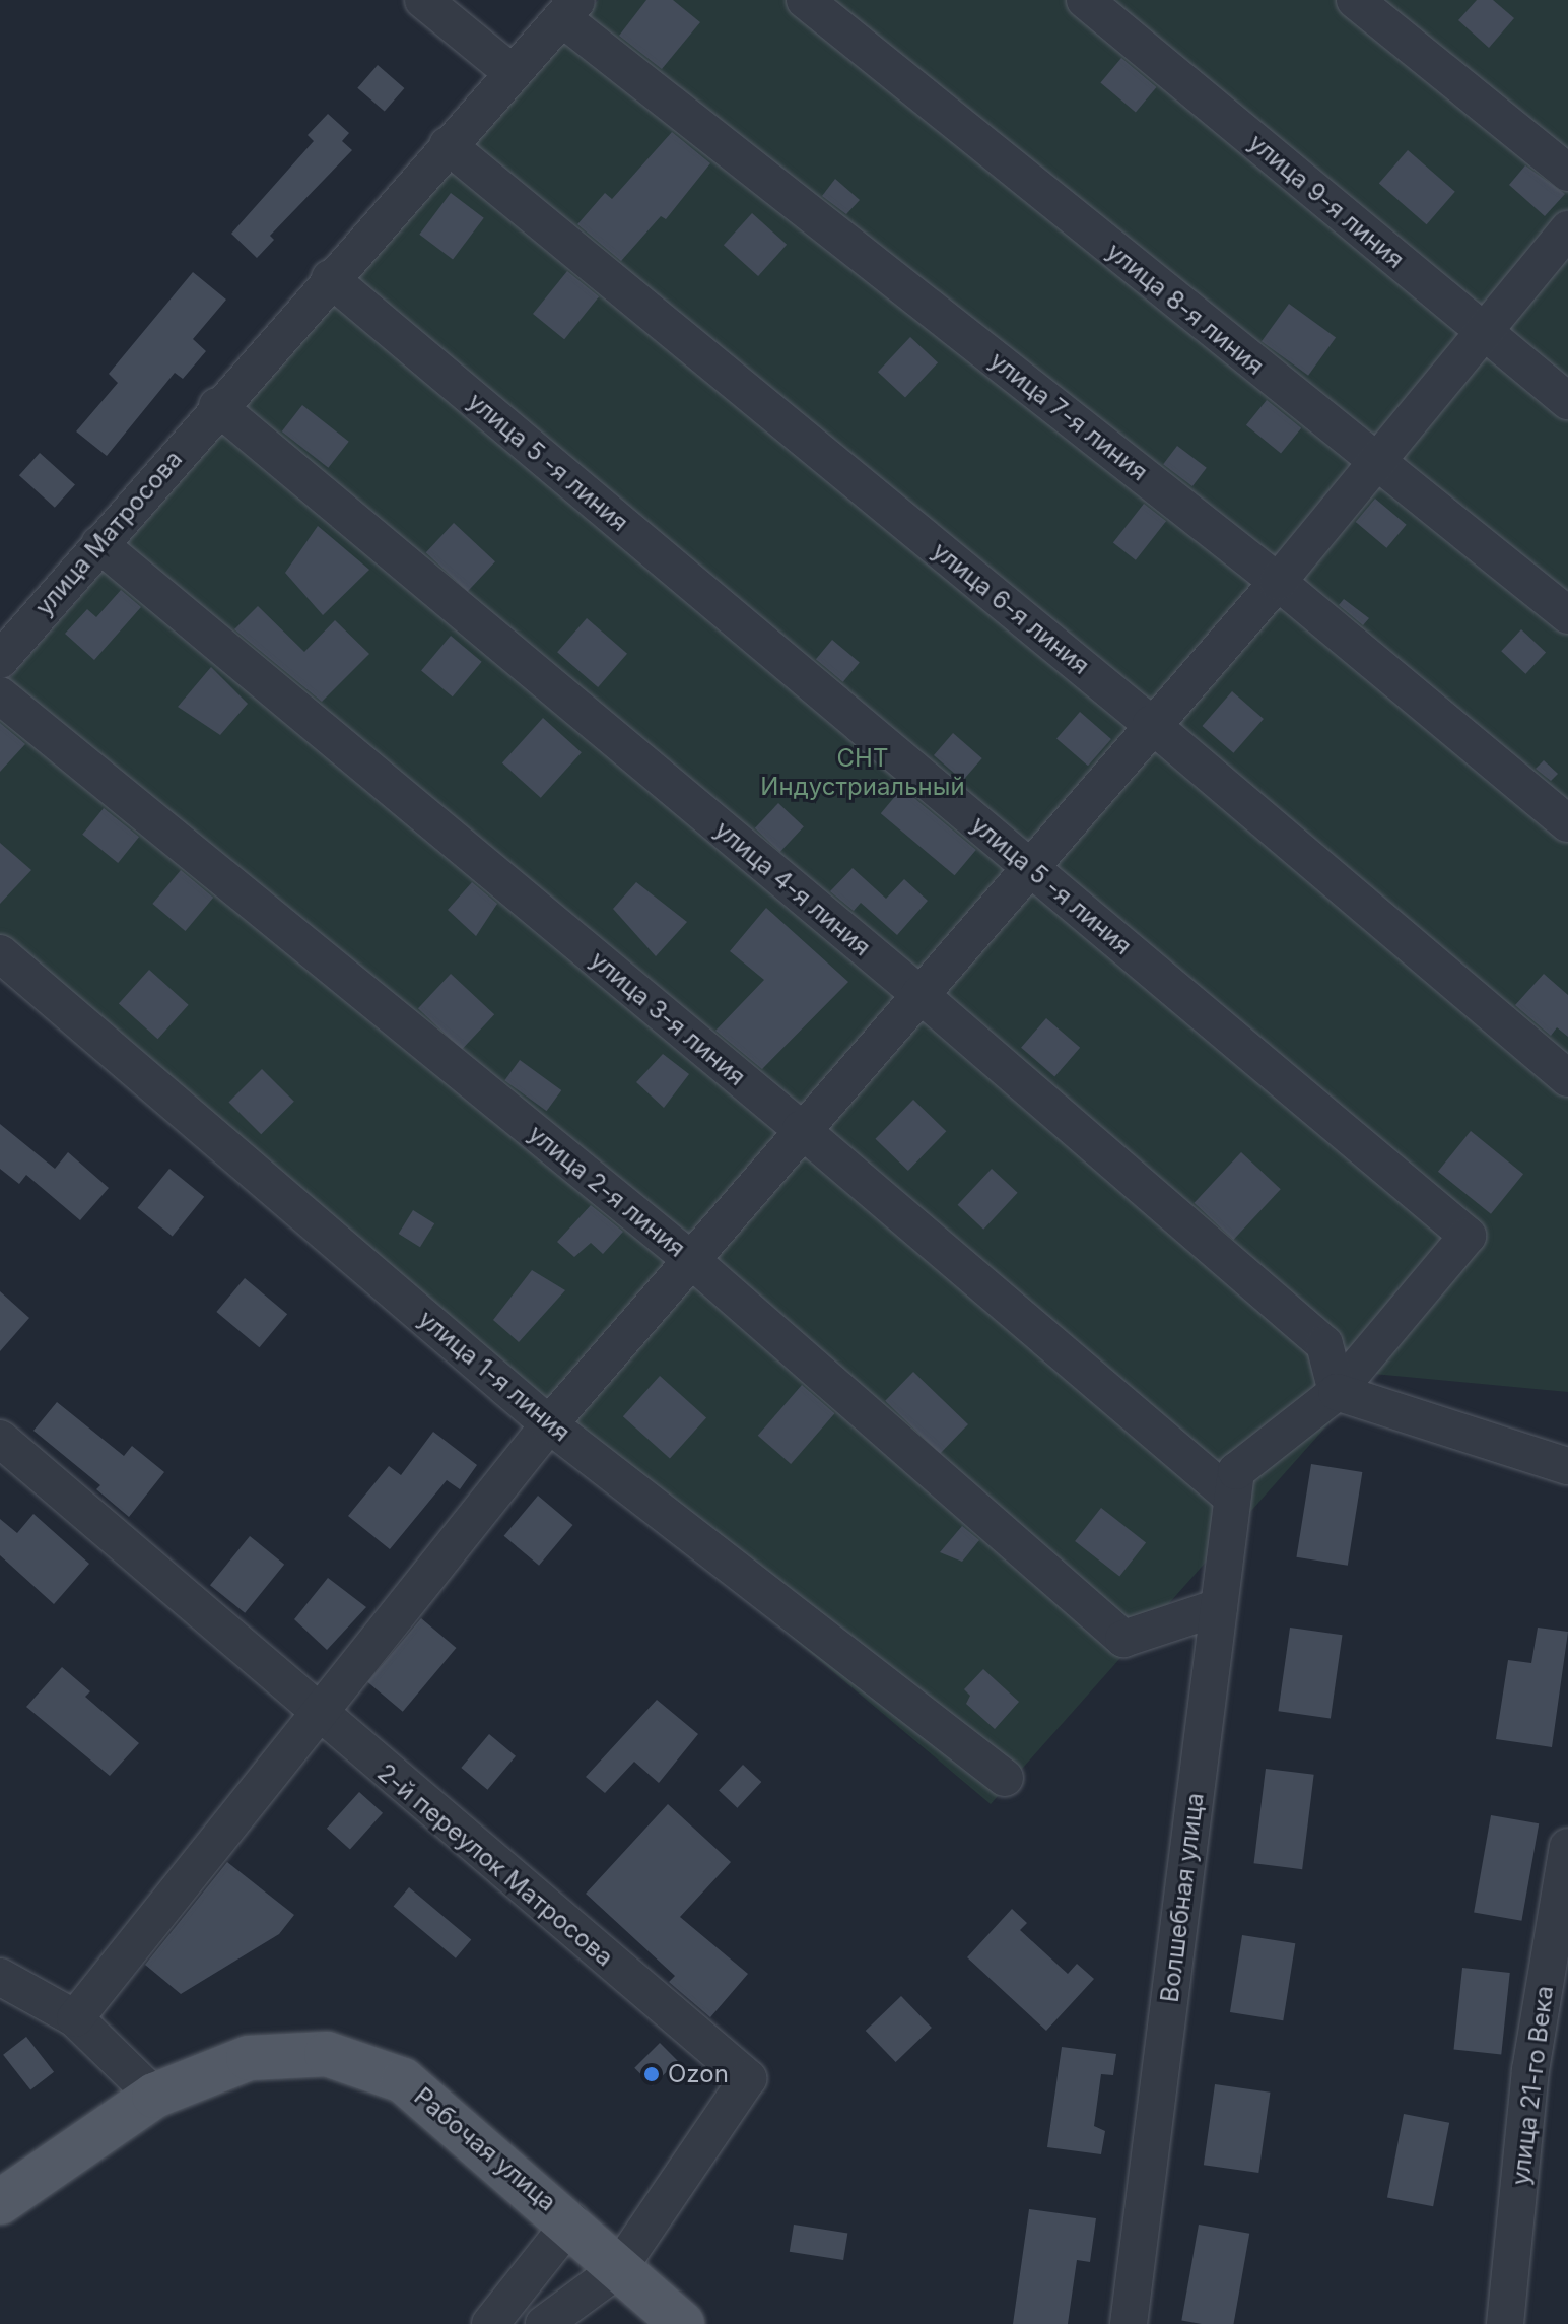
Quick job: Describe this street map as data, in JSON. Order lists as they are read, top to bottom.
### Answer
{
  "streets": {
    "main road": ["Рабочая улица"],
    "street": [
      "улица 9-я линия",
      "улица 8-я линия",
      "улица 7-я линия",
      "улица 5 -я линия",
      "улица Матросова",
      "улица 6-я линия",
      "улица 4-я линия",
      "улица 3-я линия",
      "улица 2-я линия",
      "улица 1-я линия",
      "2-й переулок Матросова",
      "Волшебная улица",
      "улица 21-го Века"
    ]
  },
  "crossings": [
    ["улица 7-я линия", "улица Матросова"],
    ["улица 5 -я линия", "улица Матросова"],
    ["улица 5 -я линия", "улица 4-я линия"],
    ["улица Матросова", "улица 6-я линия"],
    ["улица Матросова", "улица 4-я линия"],
    ["улица Матросова", "улица 3-я линия"],
    ["улица 3-я линия", "Волшебная улица"],
    ["улица 2-я линия", "Волшебная улица"],
    ["2-й переулок Матросова", "Рабочая улица"]
  ],
  "parks": ["СНТ Индустриальный"],
  "places": ["Ozon"]
}
